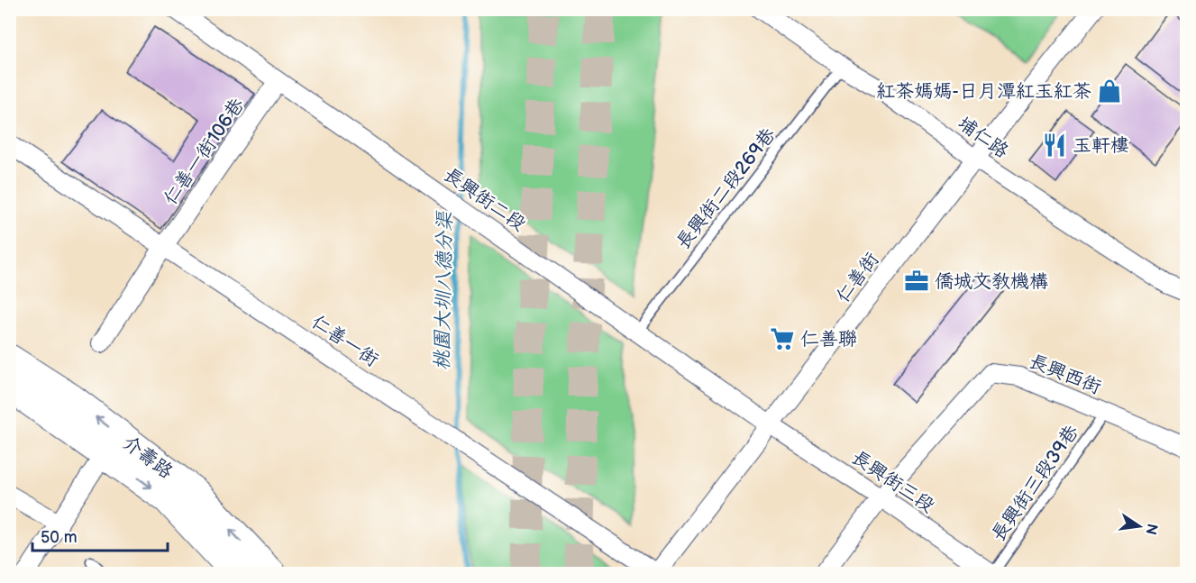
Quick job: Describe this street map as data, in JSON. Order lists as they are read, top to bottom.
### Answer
{
  "streets": {
    "main road": ["介壽路"],
    "street": [
      "埔仁路",
      "仁善一街106巷",
      "長興街二段",
      "仁善街",
      "仁善一街",
      "長興西街",
      "長興街三段"
    ],
    "lane": ["長興街二段269巷", "長興街三段39巷"]
  },
  "crossings": [
    ["埔仁路", "長興街二段269巷"],
    ["埔仁路", "仁善街"],
    ["仁善一街106巷", "長興街二段"],
    ["仁善一街106巷", "仁善一街"],
    ["長興街二段269巷", "長興街二段"],
    ["長興街二段", "仁善街"],
    ["長興街二段", "長興街三段"],
    ["仁善街", "仁善一街"],
    ["仁善街", "長興街三段"],
    ["長興西街", "長興街三段"],
    ["長興西街", "長興街三段39巷"],
    ["長興街三段", "長興街三段39巷"]
  ],
  "water": ["桃園大圳八德分渠"],
  "places": {
    "shop": ["紅茶媽媽-日月潭紅玉紅茶"],
    "restaurant": ["玉軒樓"],
    "office": ["僑城文教機構"],
    "supermarket": ["仁善聯"]
  },
  "scale_bar": "50 m",
  "north": "right"
}
